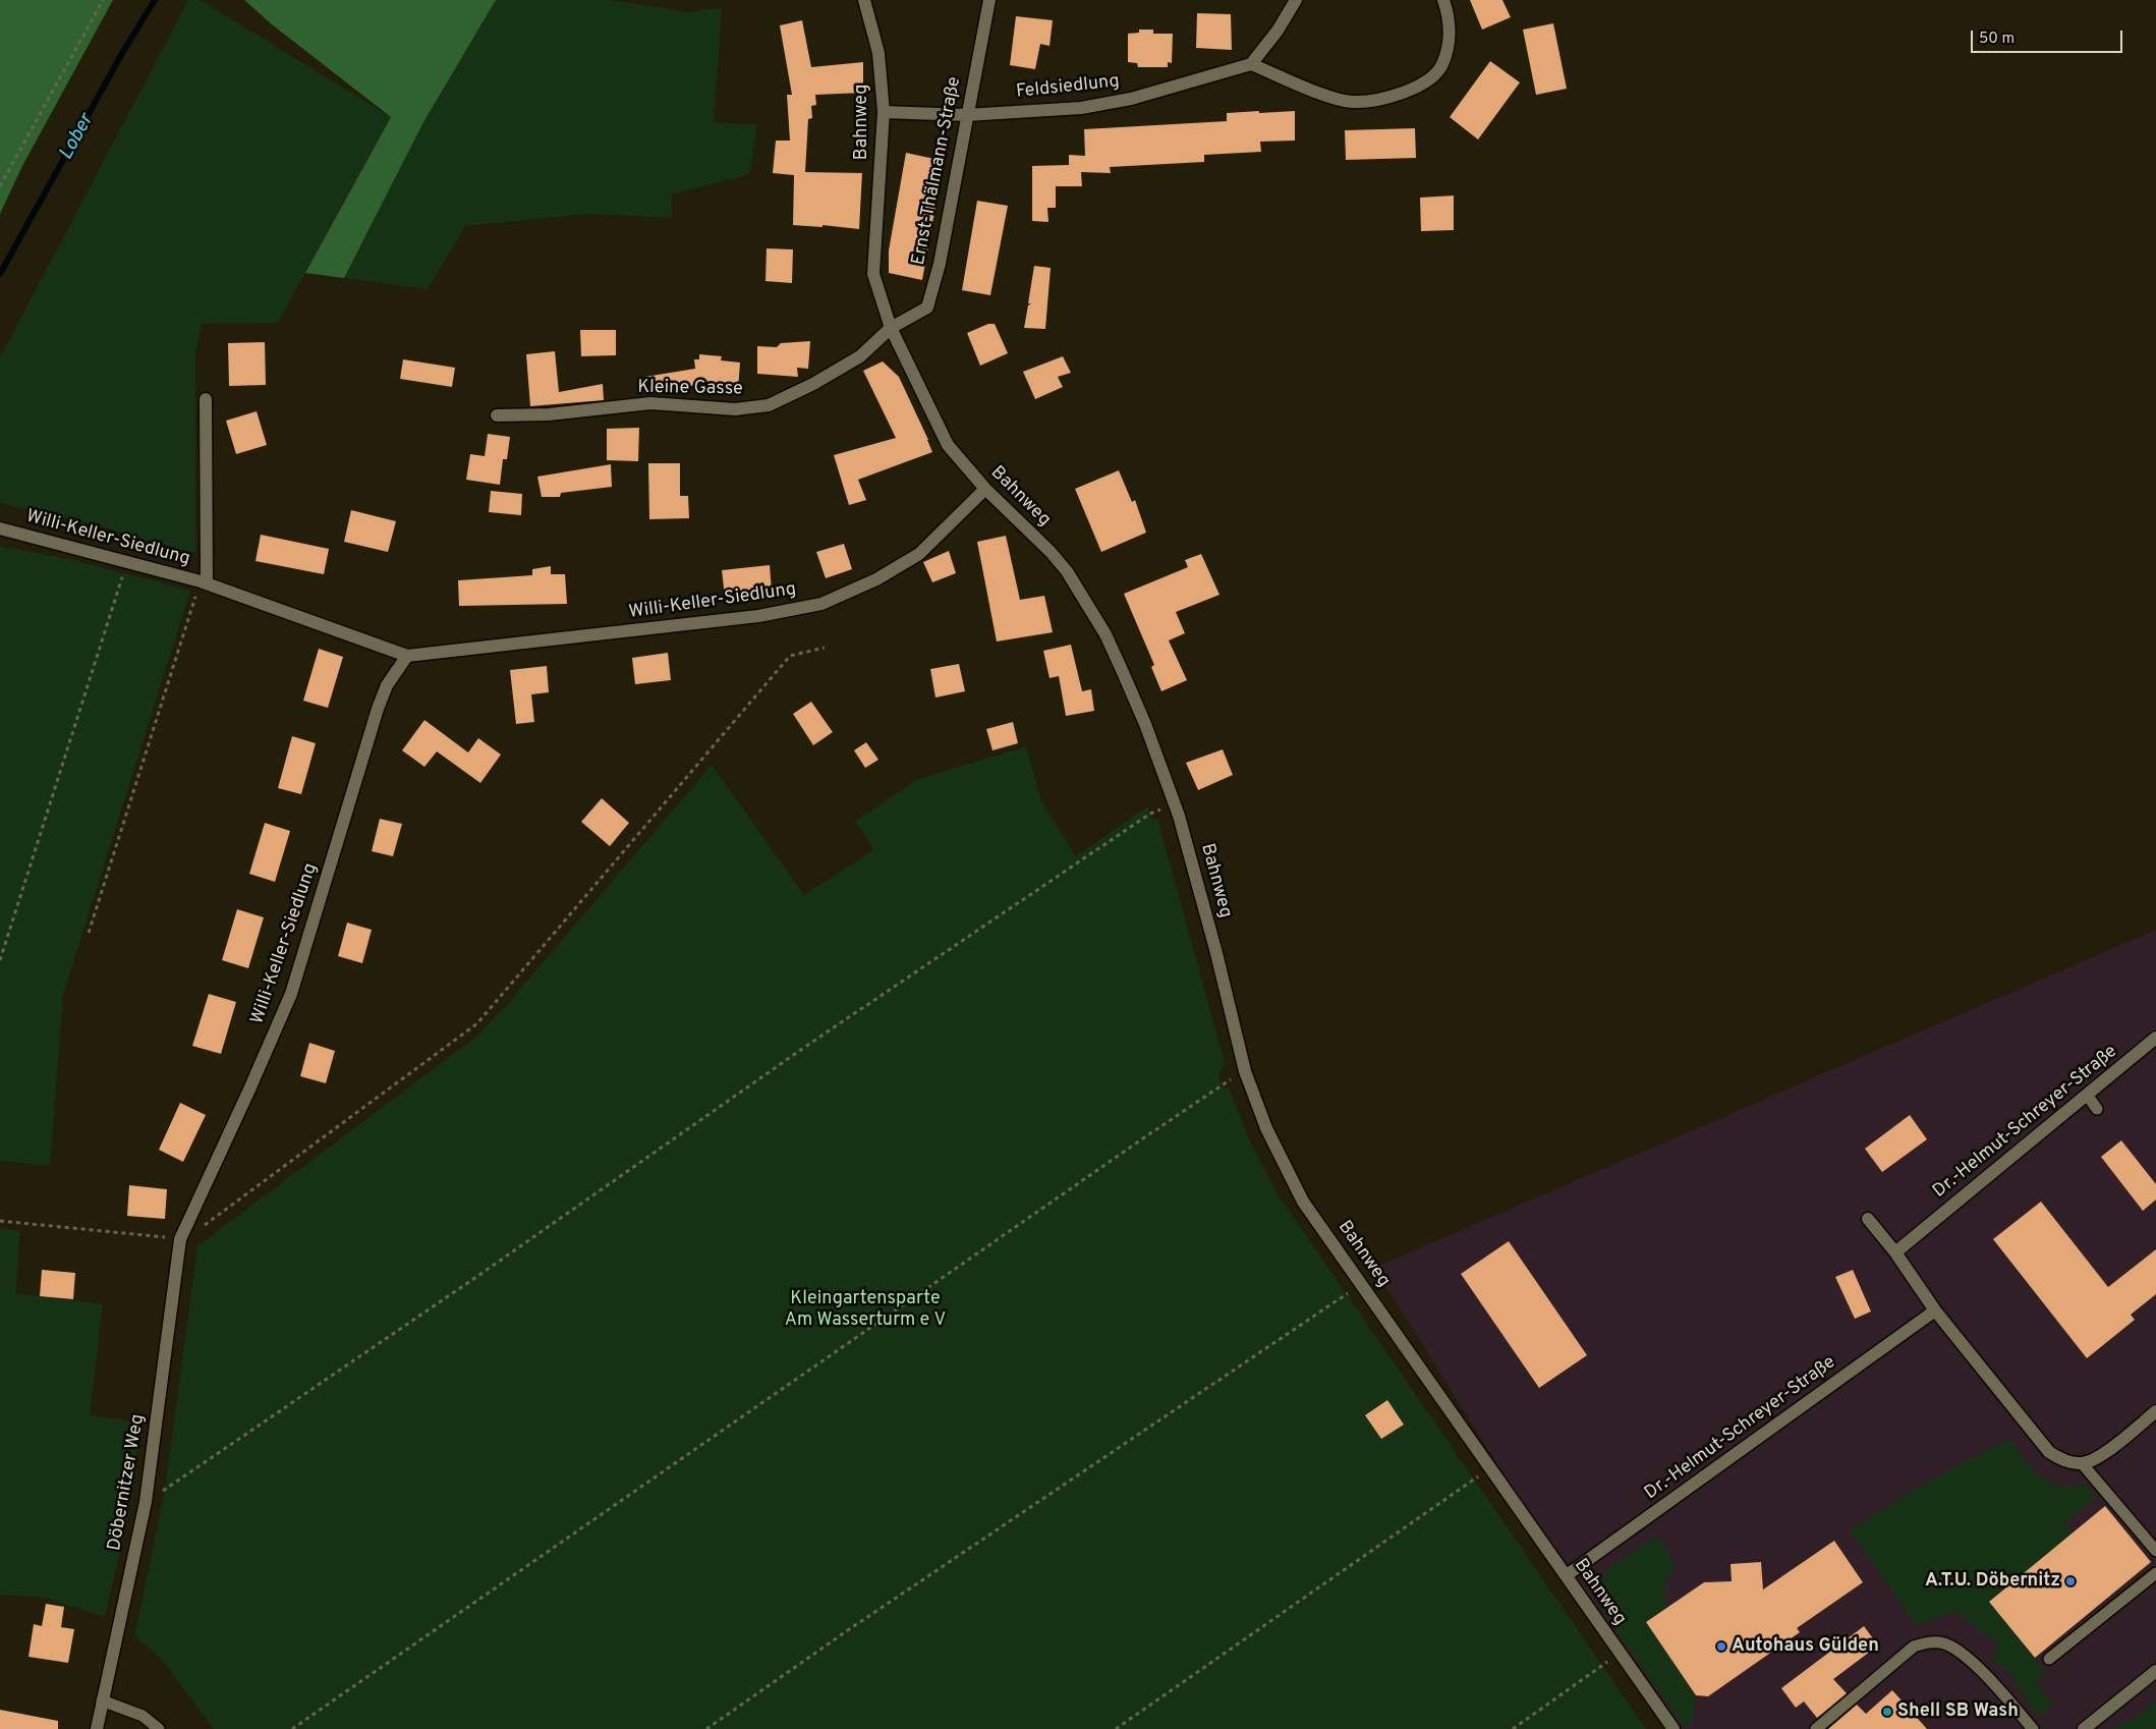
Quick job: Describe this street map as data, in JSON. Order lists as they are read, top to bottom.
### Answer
{
  "streets": {
    "street": [
      "Feldsiedlung",
      "Bahnweg",
      "Ernst-Thälmann-Straße",
      "Kleine Gasse",
      "Willi-Keller-Siedlung",
      "Dr.-Helmut-Schreyer-Straße",
      "Döbernitzer Weg"
    ]
  },
  "crossings": [
    ["Feldsiedlung", "Bahnweg"],
    ["Feldsiedlung", "Ernst-Thälmann-Straße"],
    ["Bahnweg", "Ernst-Thälmann-Straße"],
    ["Bahnweg", "Kleine Gasse"],
    ["Bahnweg", "Willi-Keller-Siedlung"],
    ["Bahnweg", "Dr.-Helmut-Schreyer-Straße"],
    ["Ernst-Thälmann-Straße", "Kleine Gasse"],
    ["Willi-Keller-Siedlung", "Döbernitzer Weg"]
  ],
  "water": ["Lober"],
  "parks": ["Kleingartensparte Am Wasserturm e V"],
  "places": ["A.T.U. Döbernitz", "Autohaus Gülden", "Shell SB Wash"],
  "scale_bar": "50 m"
}
